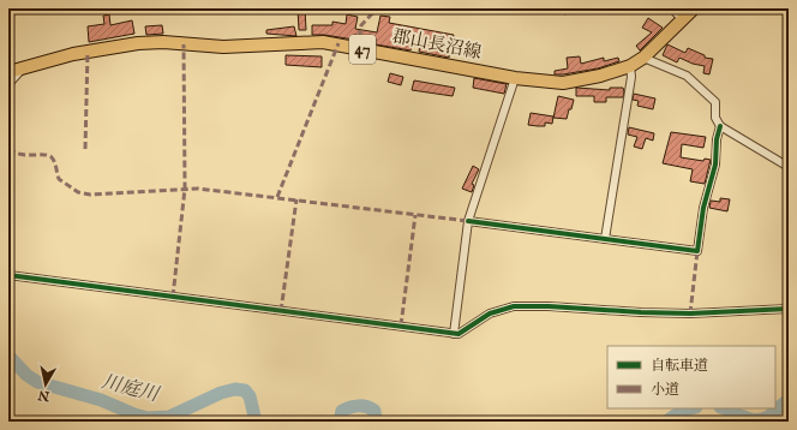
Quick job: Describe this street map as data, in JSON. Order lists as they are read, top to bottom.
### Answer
{
  "streets": {
    "main road": ["郡山長沼線", "47"]
  },
  "water": ["川庭川"],
  "legend": ["自転車道", "小道"],
  "north": "bottom"
}
